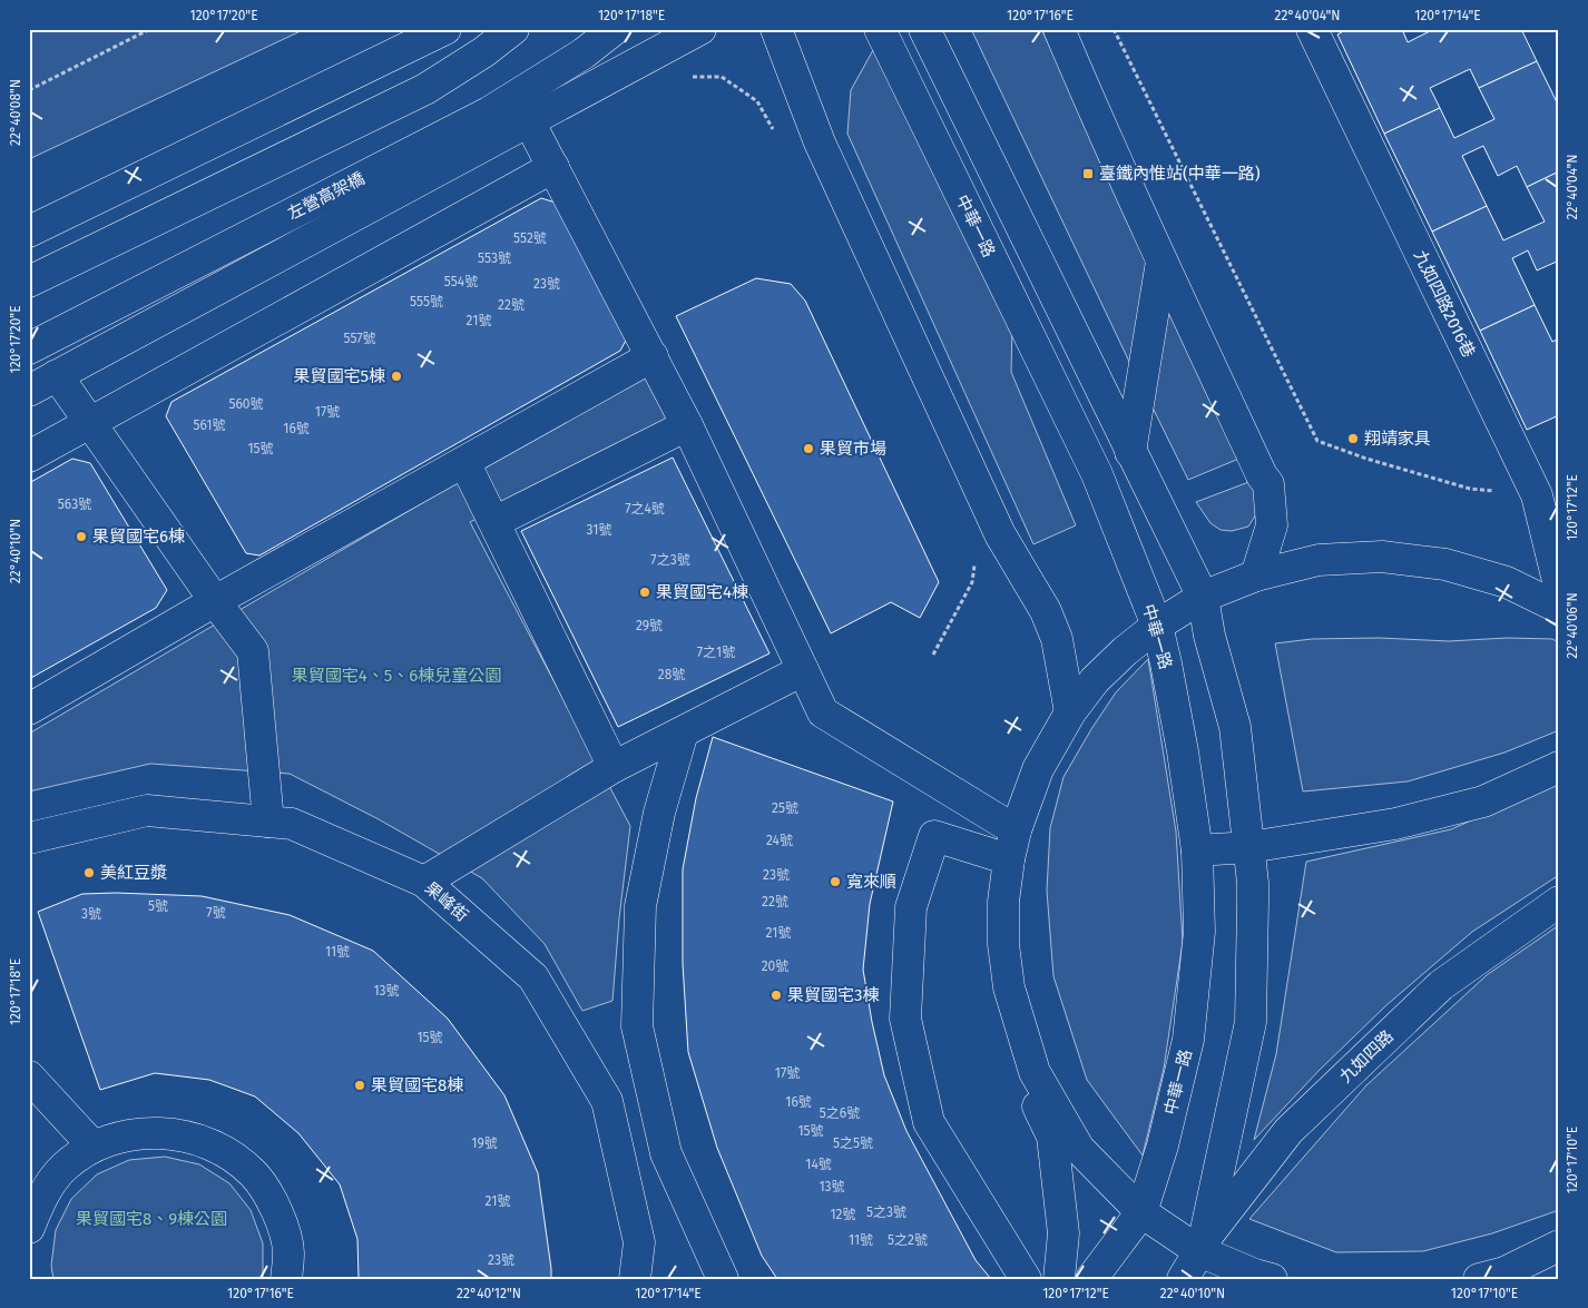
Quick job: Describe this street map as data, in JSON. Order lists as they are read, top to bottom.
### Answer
{
  "streets": {
    "street": [
      "左營高架橋",
      "中華一路",
      "九如四路2016巷",
      "果峰街",
      "九如四路"
    ]
  },
  "parks": ["果貿國宅4、5、6棟兒童公園", "果貿國宅8、9棟公園"],
  "places": {
    "transit": ["臺鐵內惟站(中華一路)"],
    "other": [
      "果貿國宅5棟",
      "翔靖家具",
      "果貿市場",
      "果貿國宅6棟",
      "果貿國宅4棟",
      "美紅豆漿",
      "寬來順",
      "果貿國宅3棟",
      "果貿國宅8棟"
    ]
  },
  "house_numbers": [
    "552號",
    "553號",
    "554號",
    "23號",
    "555號",
    "22號",
    "21號",
    "557號",
    "560號",
    "17號",
    "561號",
    "16號",
    "15號",
    "563號",
    "7之4號",
    "31號",
    "7之3號",
    "29號",
    "7之1號",
    "28號",
    "25號",
    "24號",
    "23號",
    "22號",
    "5號",
    "7號",
    "3號",
    "21號",
    "11號",
    "20號",
    "13號",
    "15號",
    "17號",
    "16號",
    "5之6號",
    "15號",
    "19號",
    "5之5號",
    "14號",
    "13號",
    "21號",
    "5之3號",
    "12號",
    "11號",
    "5之2號",
    "23號"
  ],
  "coordinates": [
    "120°17'20\"E",
    "120°17'18\"E",
    "120°17'16\"E",
    "22°40'04\"N",
    "120°17'14\"E",
    "22°40'08\"N",
    "120°17'12\"E",
    "22°40'10\"N",
    "22°40'06\"N",
    "120°17'10\"E",
    "22°40'12\"N"
  ]
}
